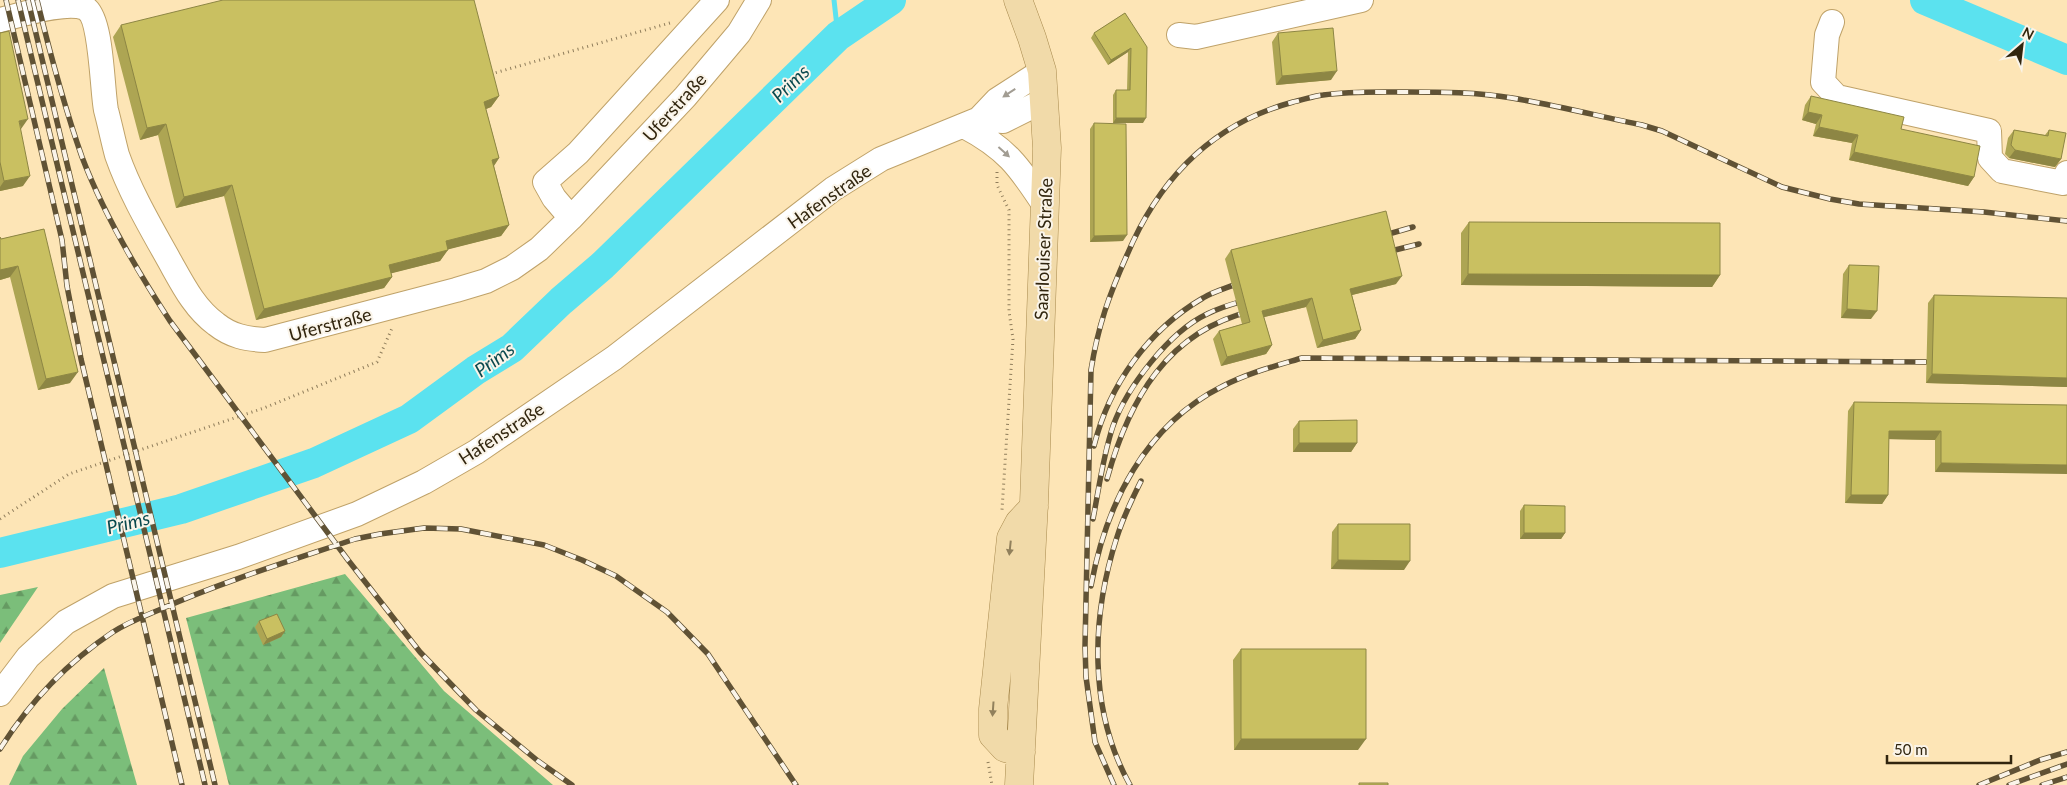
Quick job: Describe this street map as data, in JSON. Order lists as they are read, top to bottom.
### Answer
{
  "streets": {
    "main road": ["Saarlouiser Straße"],
    "street": ["Uferstraße", "Hafenstraße"]
  },
  "crossings": [
    ["Hafenstraße", "Saarlouiser Straße"]
  ],
  "water": ["Prims"],
  "scale_bar": "50 m",
  "north": "top right"
}
